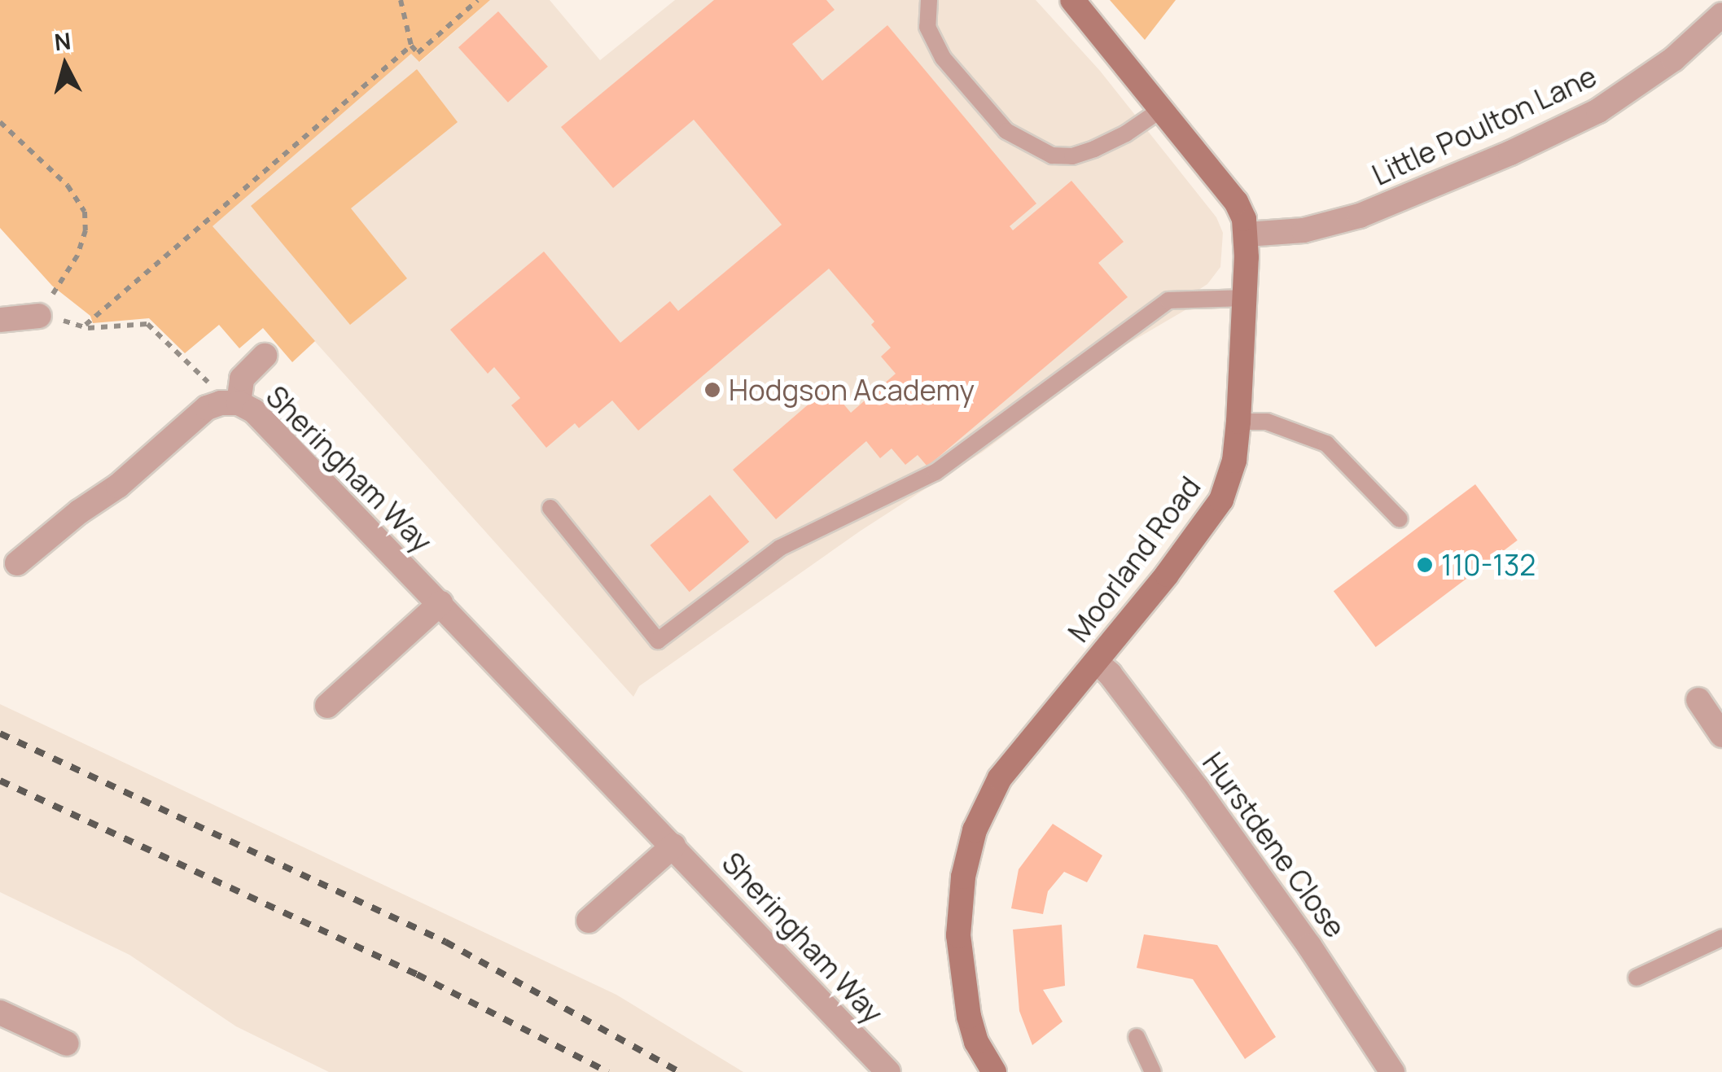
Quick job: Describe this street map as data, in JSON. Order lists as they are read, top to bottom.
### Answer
{
  "streets": {
    "street": [
      "Little Poulton Lane",
      "Sheringham Way",
      "Moorland Road",
      "Hurstdene Close"
    ]
  },
  "crossings": [
    ["Little Poulton Lane", "Moorland Road"],
    ["Moorland Road", "Hurstdene Close"]
  ],
  "places": ["Hodgson Academy", "110-132"],
  "north": "top"
}
